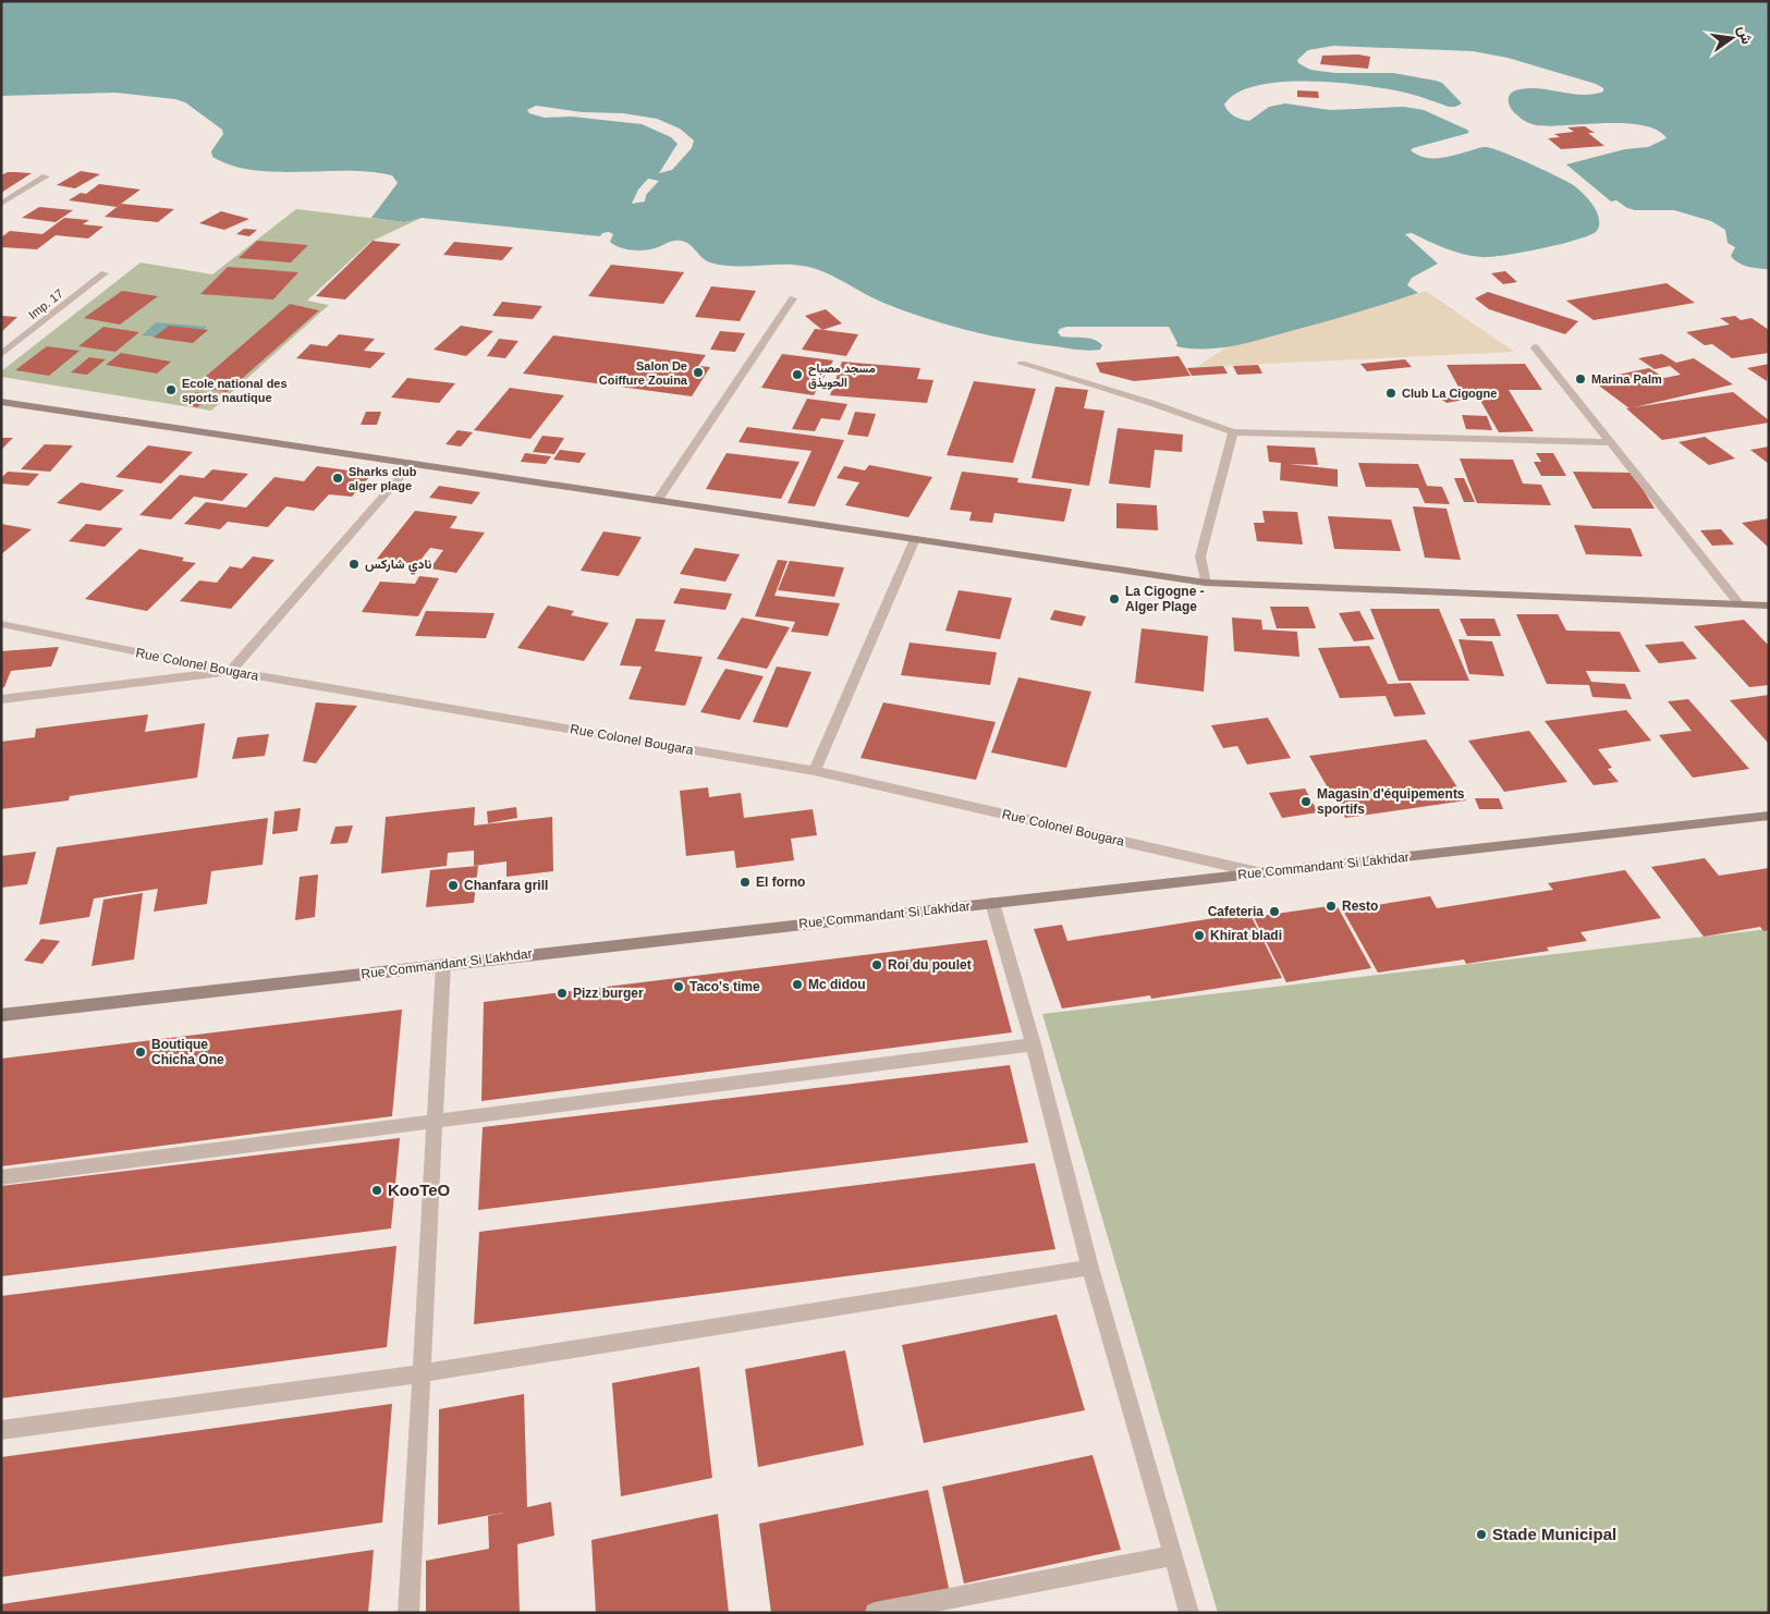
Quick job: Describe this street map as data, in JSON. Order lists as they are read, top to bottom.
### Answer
{
  "streets": {
    "street": ["Imp. 17", "Rue Colonel Bougara", "Rue Commandant Si Lakhdar"]
  },
  "crossings": [
    ["Rue Colonel Bougara", "Rue Commandant Si Lakhdar"]
  ],
  "places": [
    "Salon De Coiffure Zouina",
    "مسجد مصباح الحويذق",
    "Marina Palm",
    "Ecole national des sports nautique",
    "Club La Cigogne",
    "Sharks club alger plage",
    "نادي شاركس",
    "La Cigogne - Alger Plage",
    "Magasin d'équipements sportifs",
    "El forno",
    "Chanfara grill",
    "Resto",
    "Cafeteria",
    "Khirat bladi",
    "Roi du poulet",
    "Mc didou",
    "Taco's time",
    "Pizz burger",
    "Boutique Chicha One",
    "KooTeO",
    "Stade Municipal"
  ],
  "north": "right"
}
